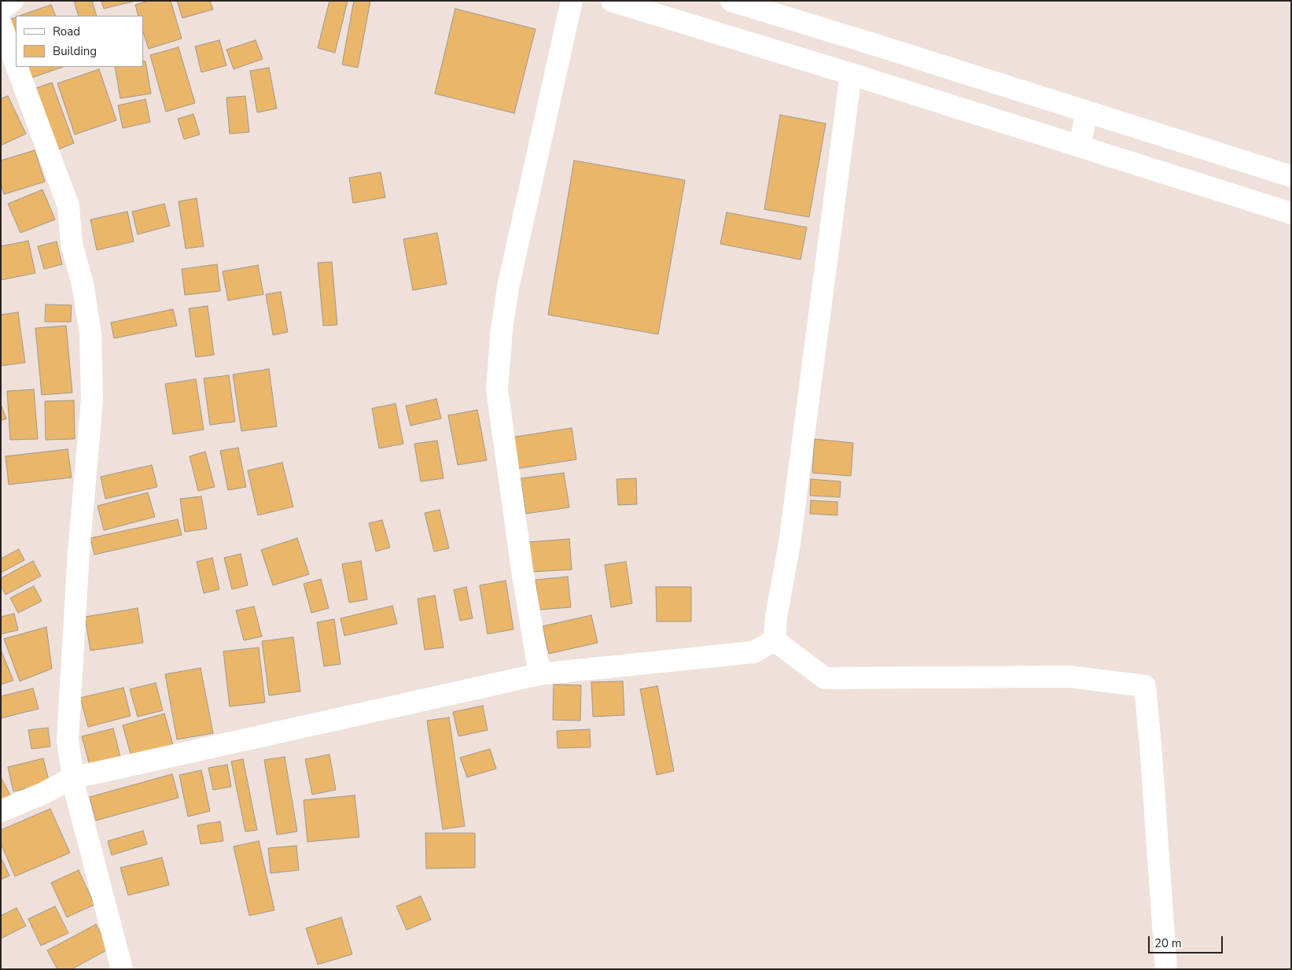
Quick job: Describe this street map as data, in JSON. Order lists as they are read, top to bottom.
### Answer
{
  "legend": ["Road", "Building"],
  "scale_bar": "20 m"
}
